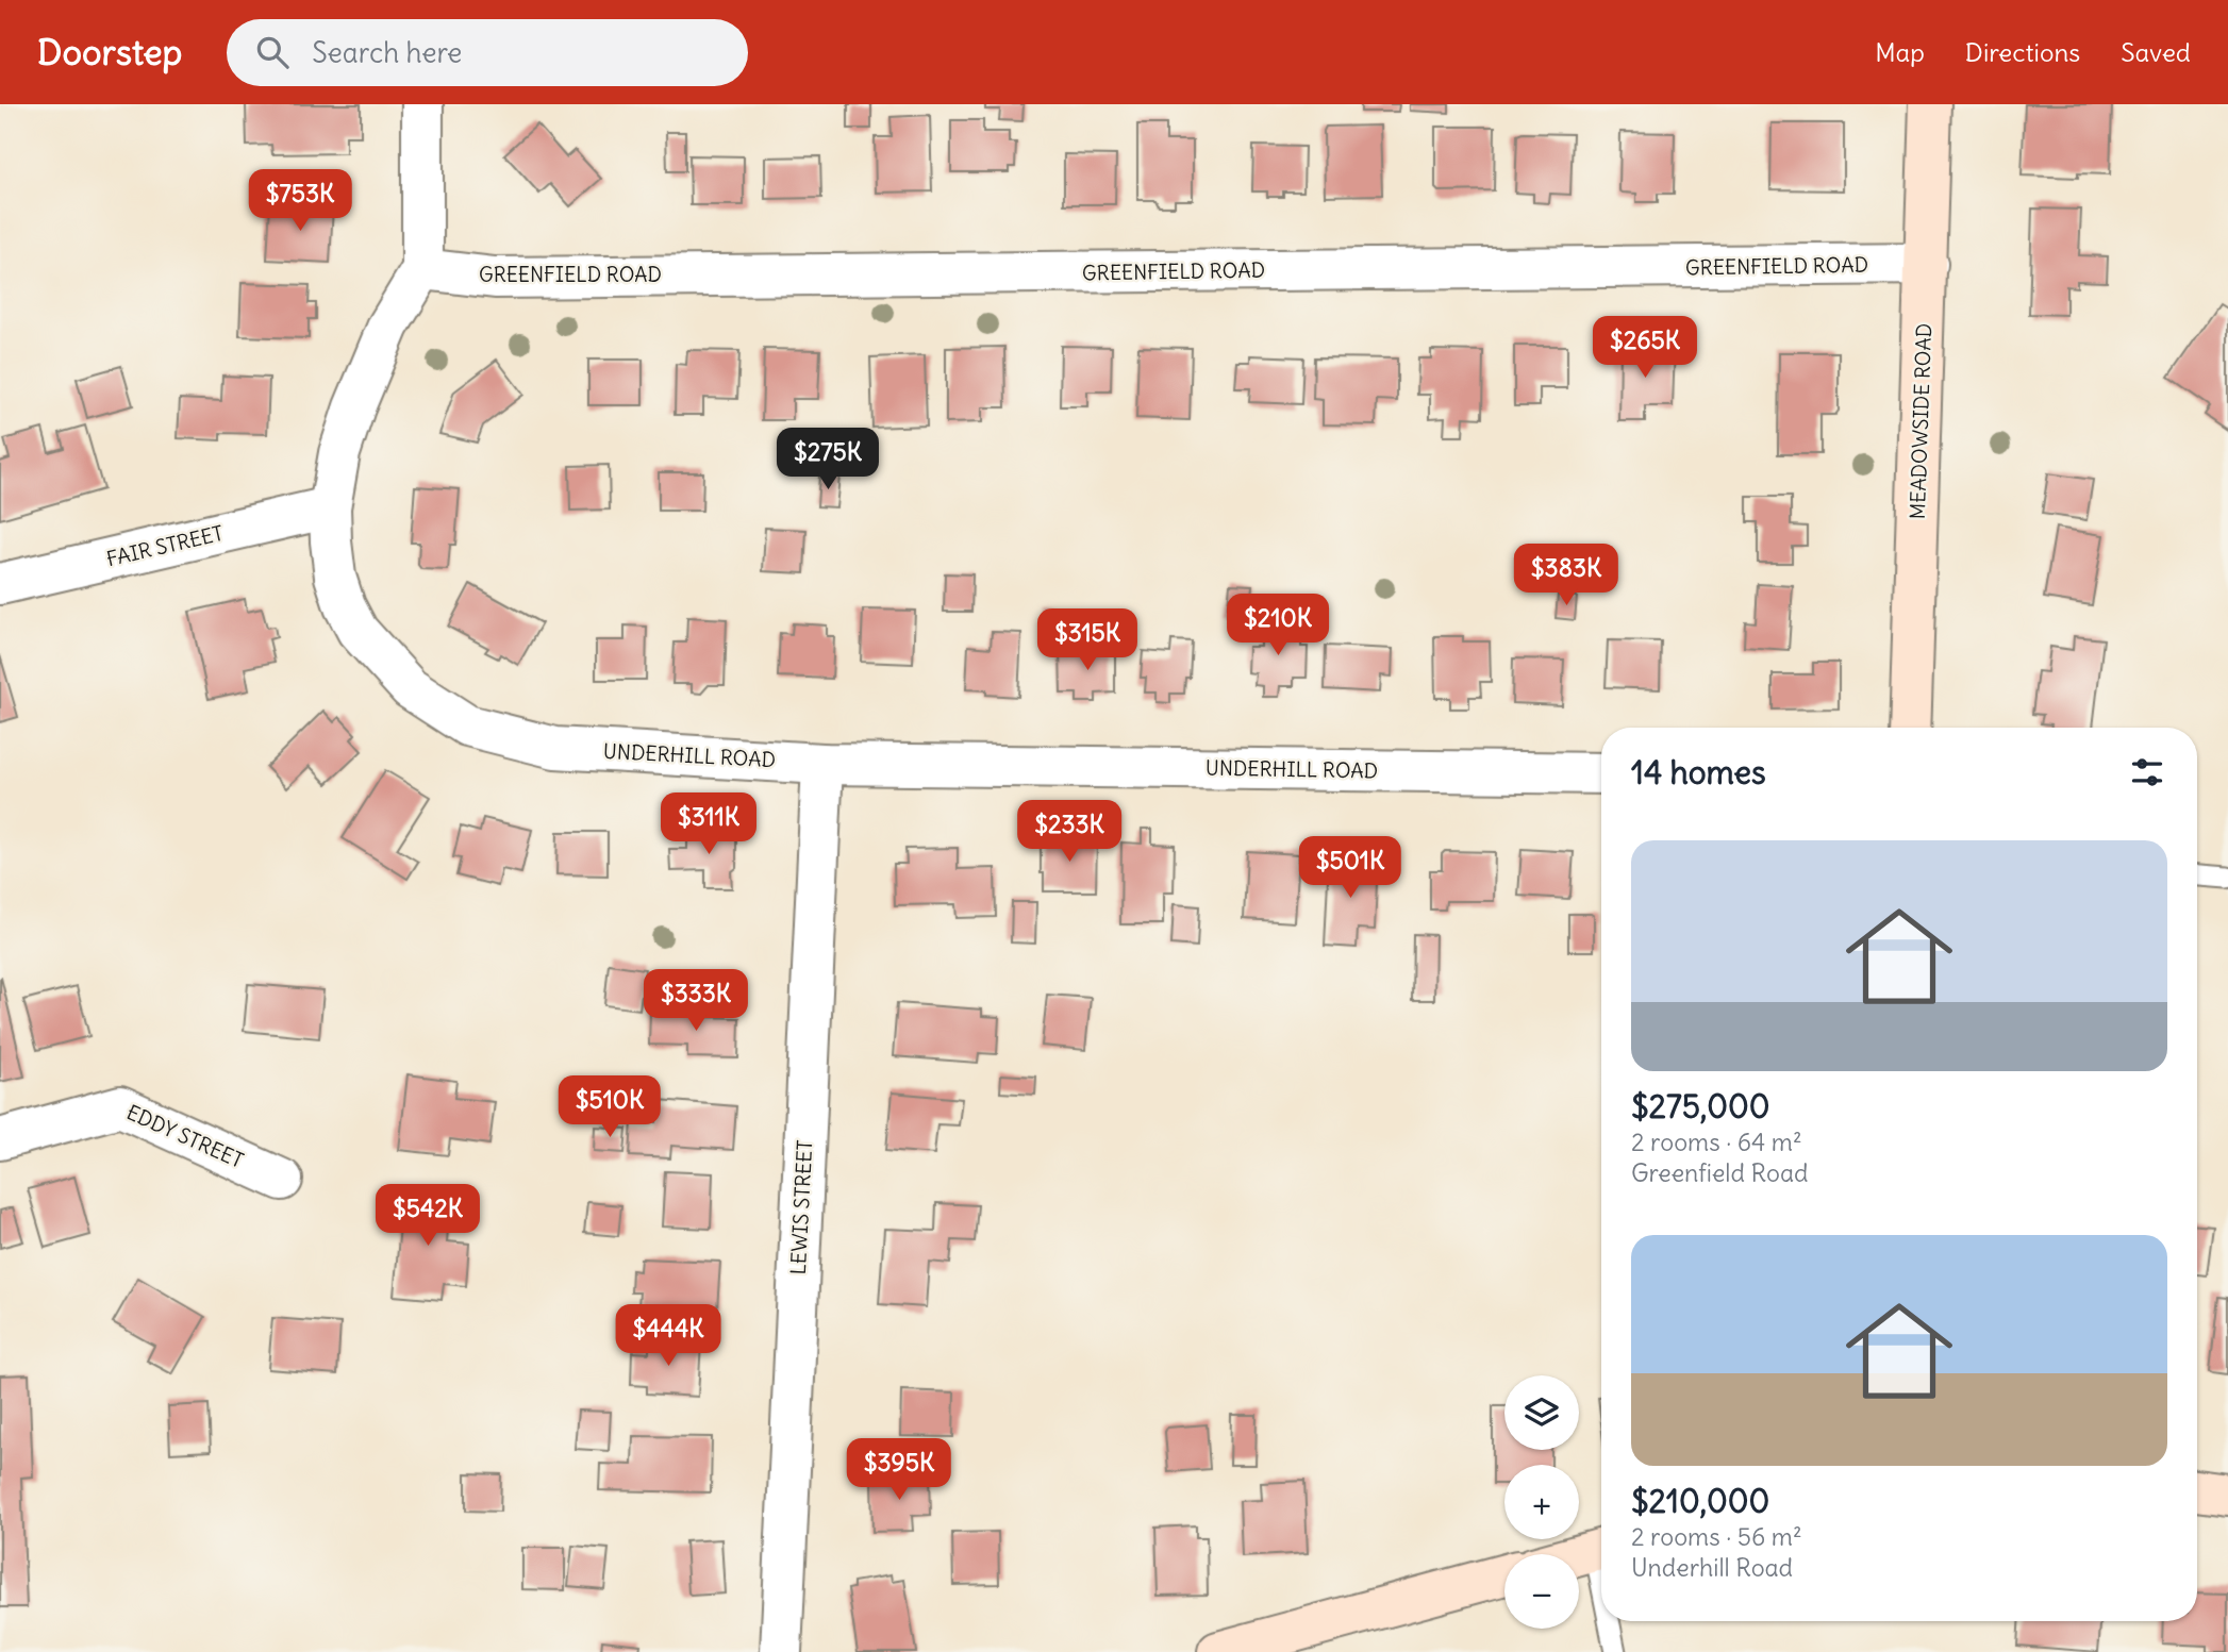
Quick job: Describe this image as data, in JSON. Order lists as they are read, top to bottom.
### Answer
{
  "streets": {
    "main road": ["MEADOWSIDE ROAD"],
    "street": [
      "GREENFIELD ROAD",
      "FAIR STREET",
      "UNDERHILL ROAD",
      "EDDY STREET",
      "LEWIS STREET"
    ]
  },
  "crossings": [
    ["GREENFIELD ROAD", "MEADOWSIDE ROAD"],
    ["GREENFIELD ROAD", "UNDERHILL ROAD"],
    ["FAIR STREET", "UNDERHILL ROAD"],
    ["UNDERHILL ROAD", "LEWIS STREET"]
  ],
  "page": {
    "header": "Doorstep",
    "search": "Search here",
    "nav": ["Map", "Directions", "Saved"],
    "price": [
      "$753K",
      "$265K",
      "$275K",
      "$383K",
      "$210K",
      "$315K",
      "$311K",
      "$233K",
      "$501K",
      "$333K",
      "$510K",
      "$542K",
      "$444K",
      "$395K"
    ],
    "heading": "14 homes",
    "list": [
      {
        "name": "$275,000",
        "note": "2 rooms · 64 m² · Greenfield Road"
      },
      {
        "name": "$210,000",
        "note": "2 rooms · 56 m² · Underhill Road"
      }
    ],
    "map_buttons": ["+", "−"]
  }
}
